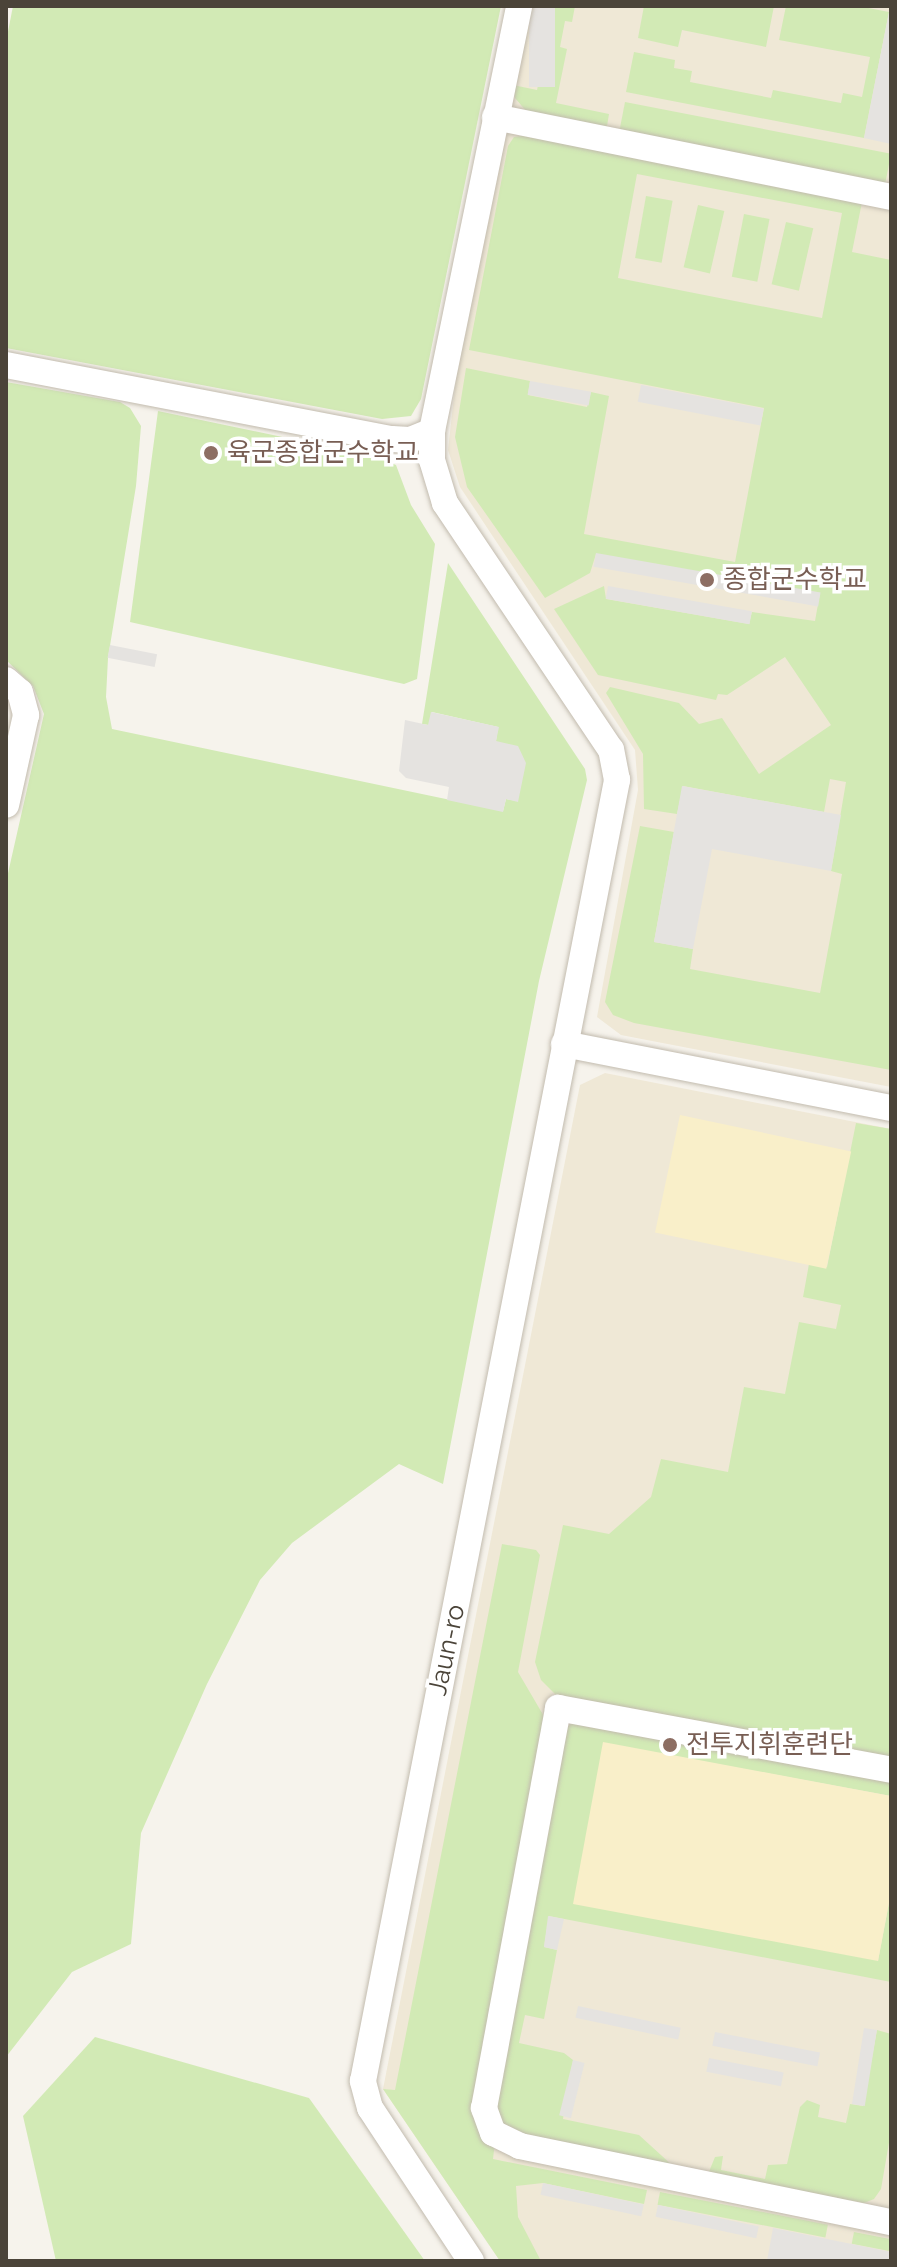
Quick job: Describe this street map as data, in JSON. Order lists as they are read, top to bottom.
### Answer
{
  "streets": {
    "street": ["Jaun-ro"]
  },
  "places": ["육군종합군수학교", "종합군수학교", "전투지휘훈련단"]
}
